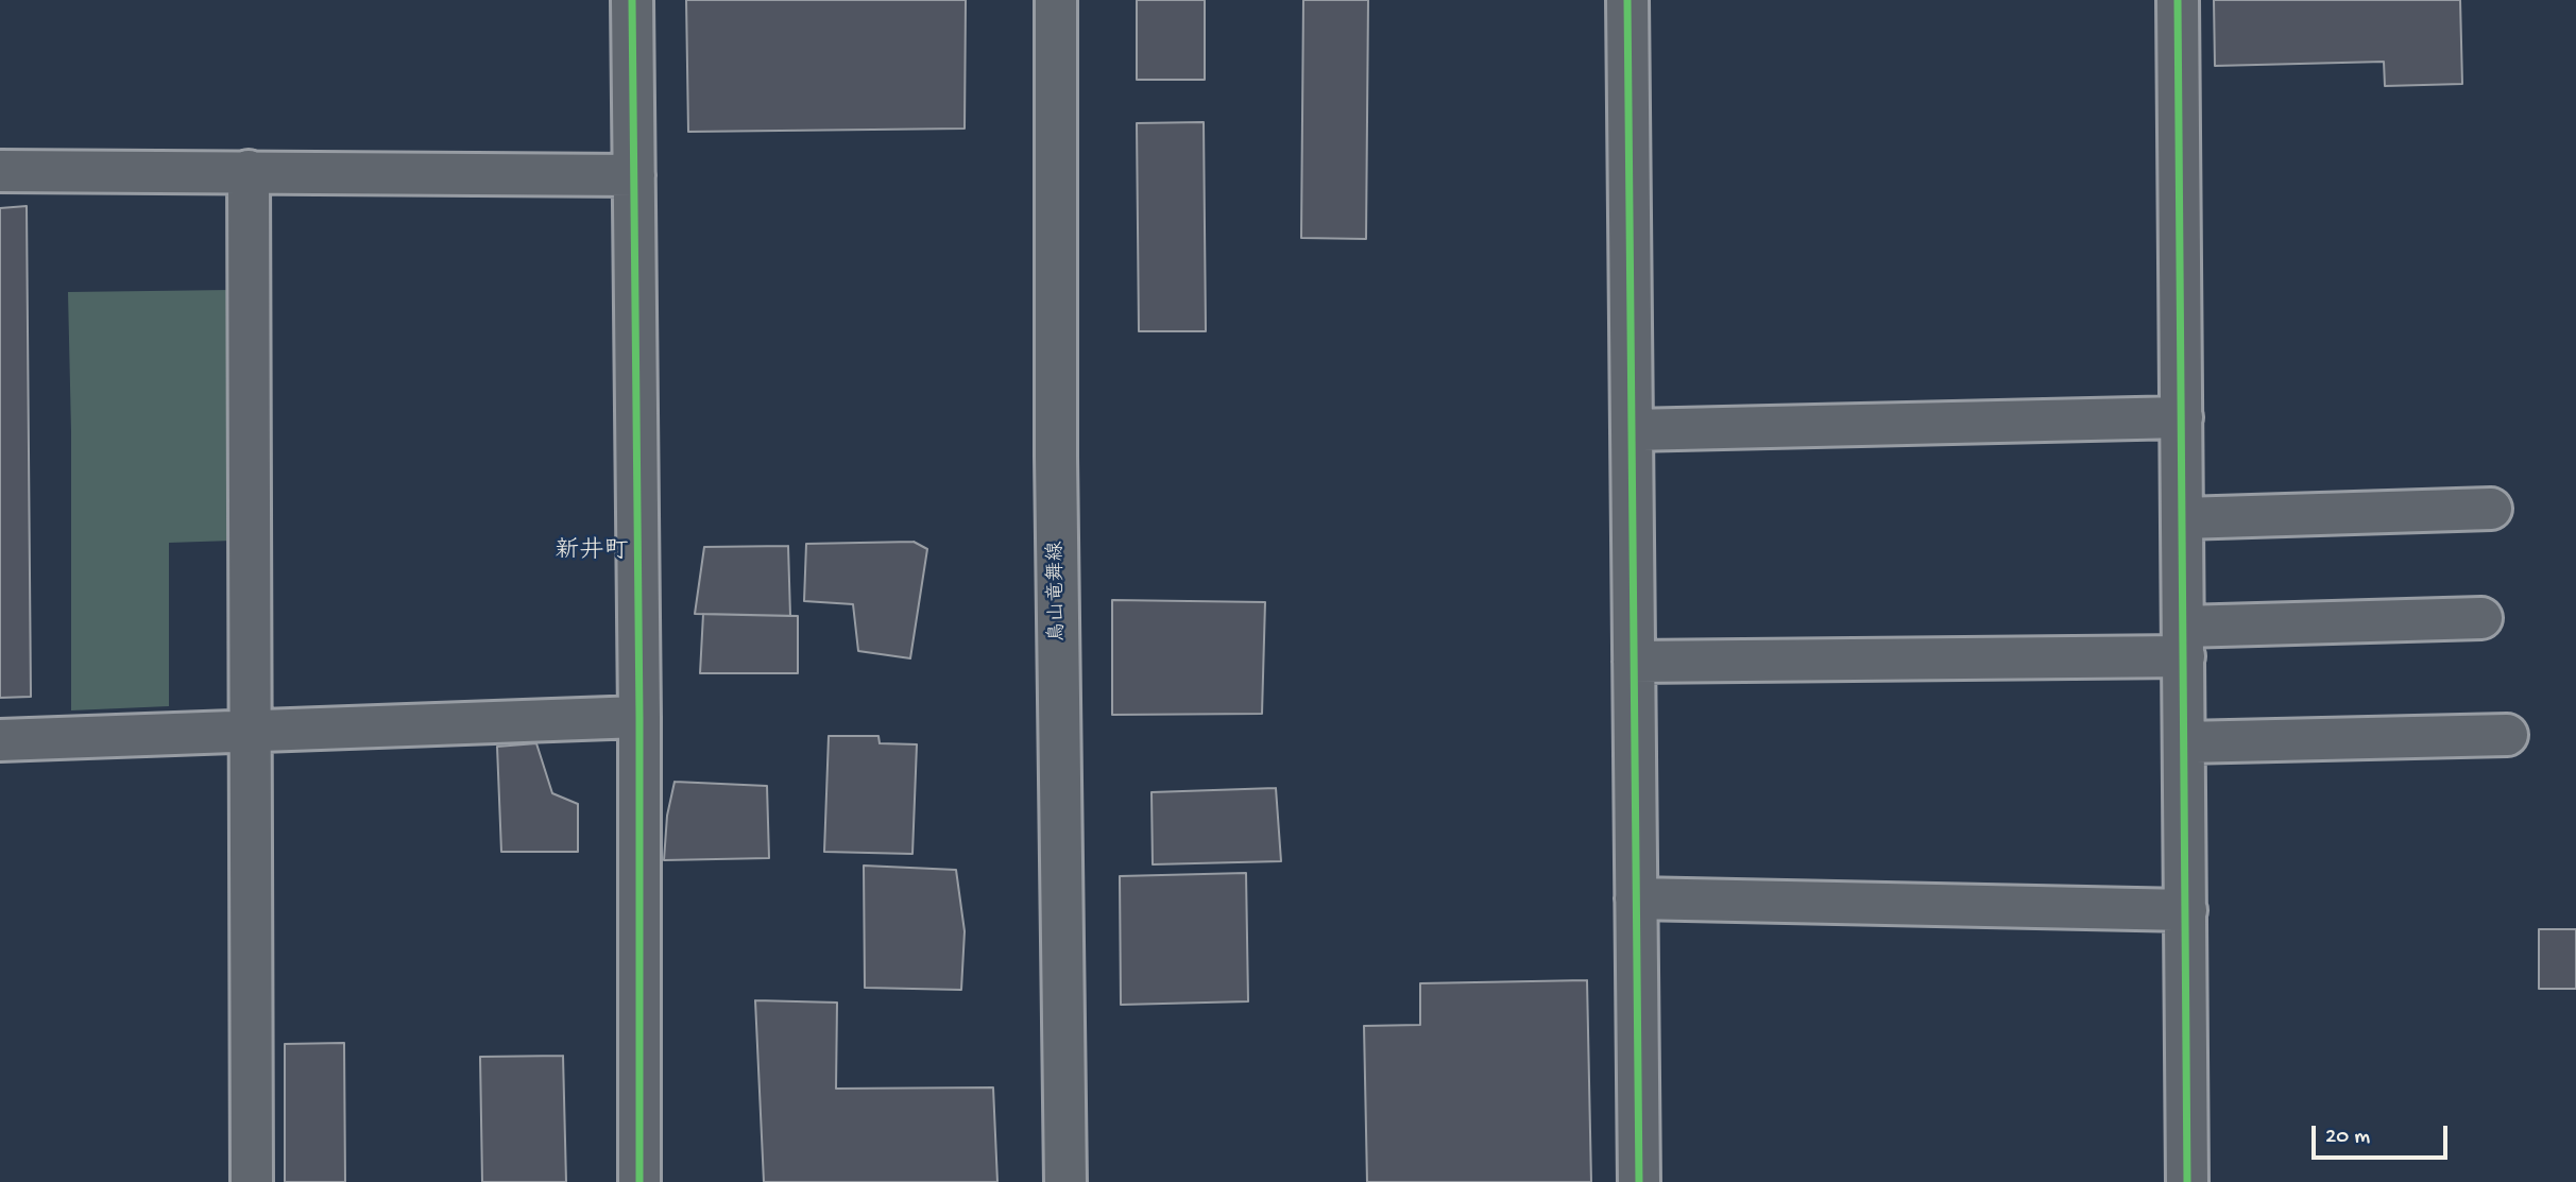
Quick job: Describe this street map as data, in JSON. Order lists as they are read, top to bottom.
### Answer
{
  "streets": {
    "street": ["鳥山竜舞線"]
  },
  "districts": ["新井町"],
  "scale_bar": "20 m"
}
